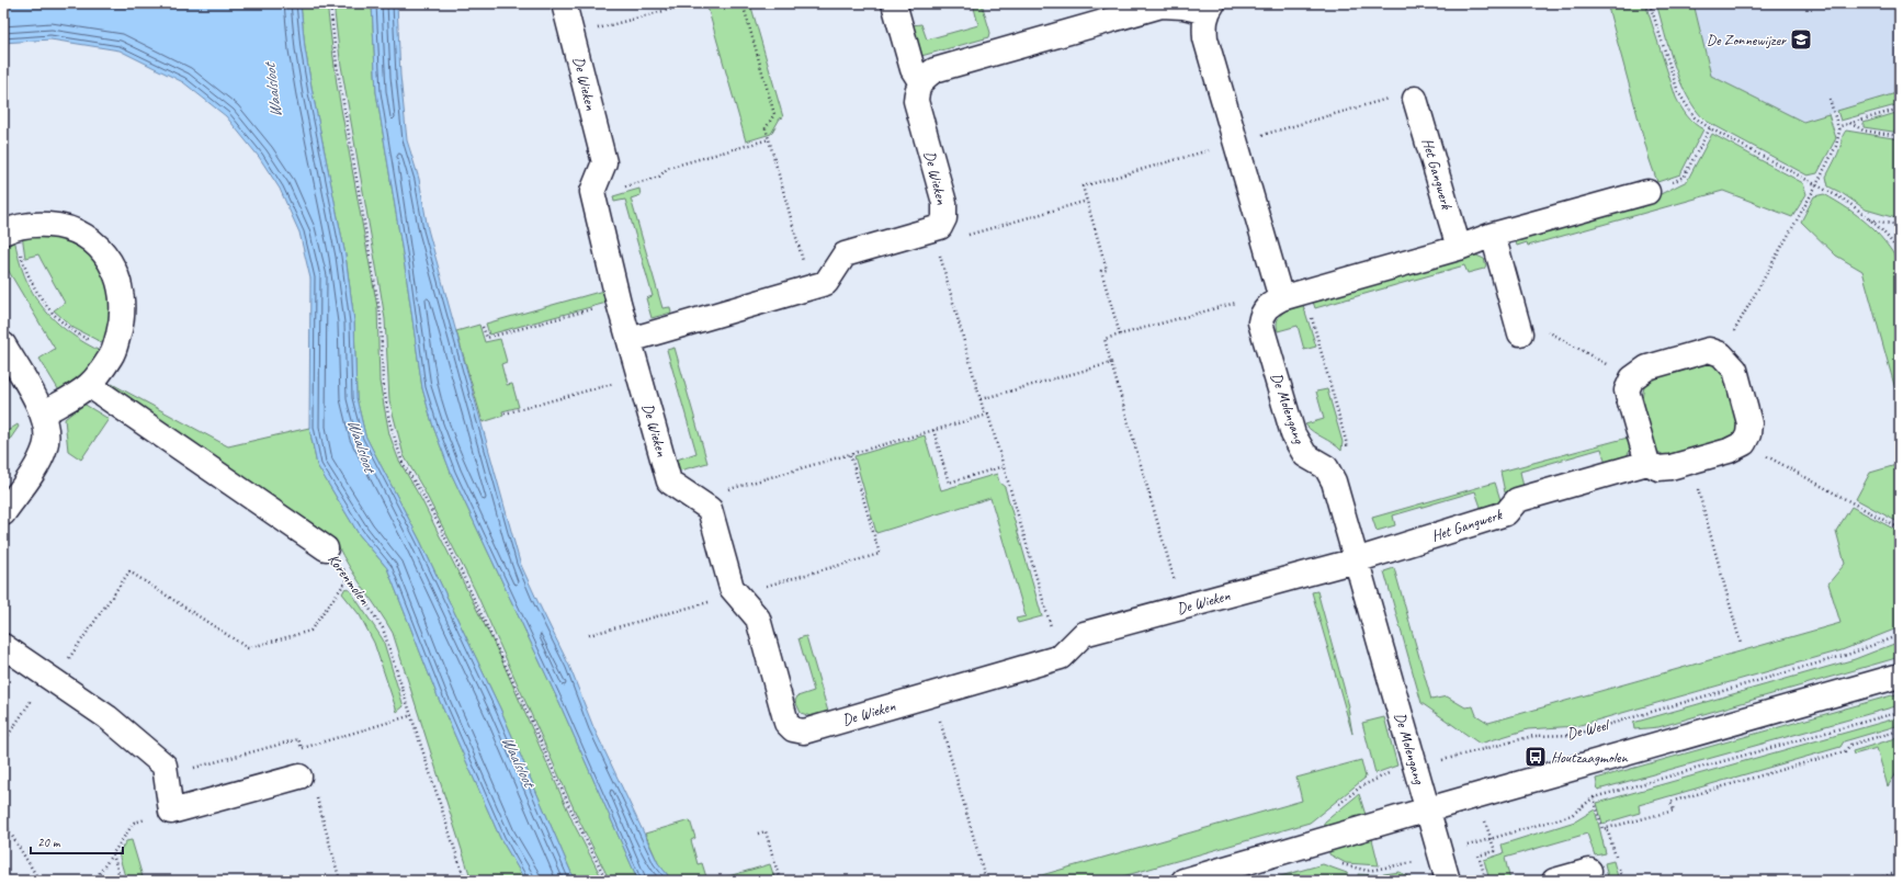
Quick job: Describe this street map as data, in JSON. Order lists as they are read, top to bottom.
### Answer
{
  "streets": {
    "street": [
      "De Wieken",
      "Het Gangwerk",
      "De Molengang",
      "Korenmolen"
    ],
    "path": ["De Weel"]
  },
  "crossings": [
    ["De Wieken", "Het Gangwerk"],
    ["De Wieken", "De Molengang"],
    ["Het Gangwerk", "De Molengang"],
    ["De Molengang", "De Weel"]
  ],
  "water": ["Waalsloot"],
  "places": {
    "school or university": ["De Zonnewijzer"],
    "bus stop": ["Houtzaagmolen"]
  },
  "scale_bar": "20 m"
}
